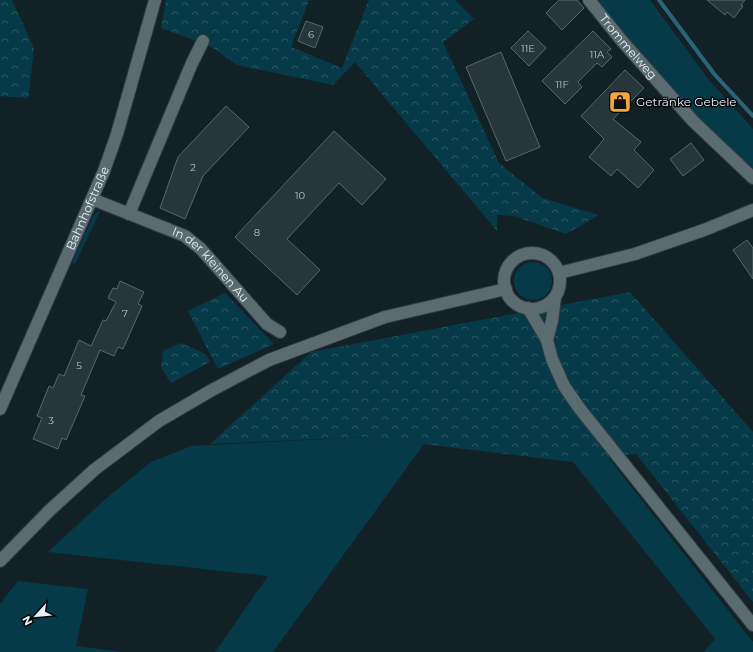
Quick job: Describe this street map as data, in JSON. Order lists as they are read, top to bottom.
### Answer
{
  "streets": {
    "main road": ["Trommelweg", "Bahnhofstraße", "In der kleinen Au"]
  },
  "crossings": [
    ["Bahnhofstraße", "In der kleinen Au"]
  ],
  "places": {
    "shop": ["Getränke Gebele"]
  },
  "house_numbers": [
    "6",
    "11E",
    "11A",
    "11F",
    "2",
    "10",
    "8",
    "7",
    "5",
    "3"
  ],
  "north": "bottom left"
}
